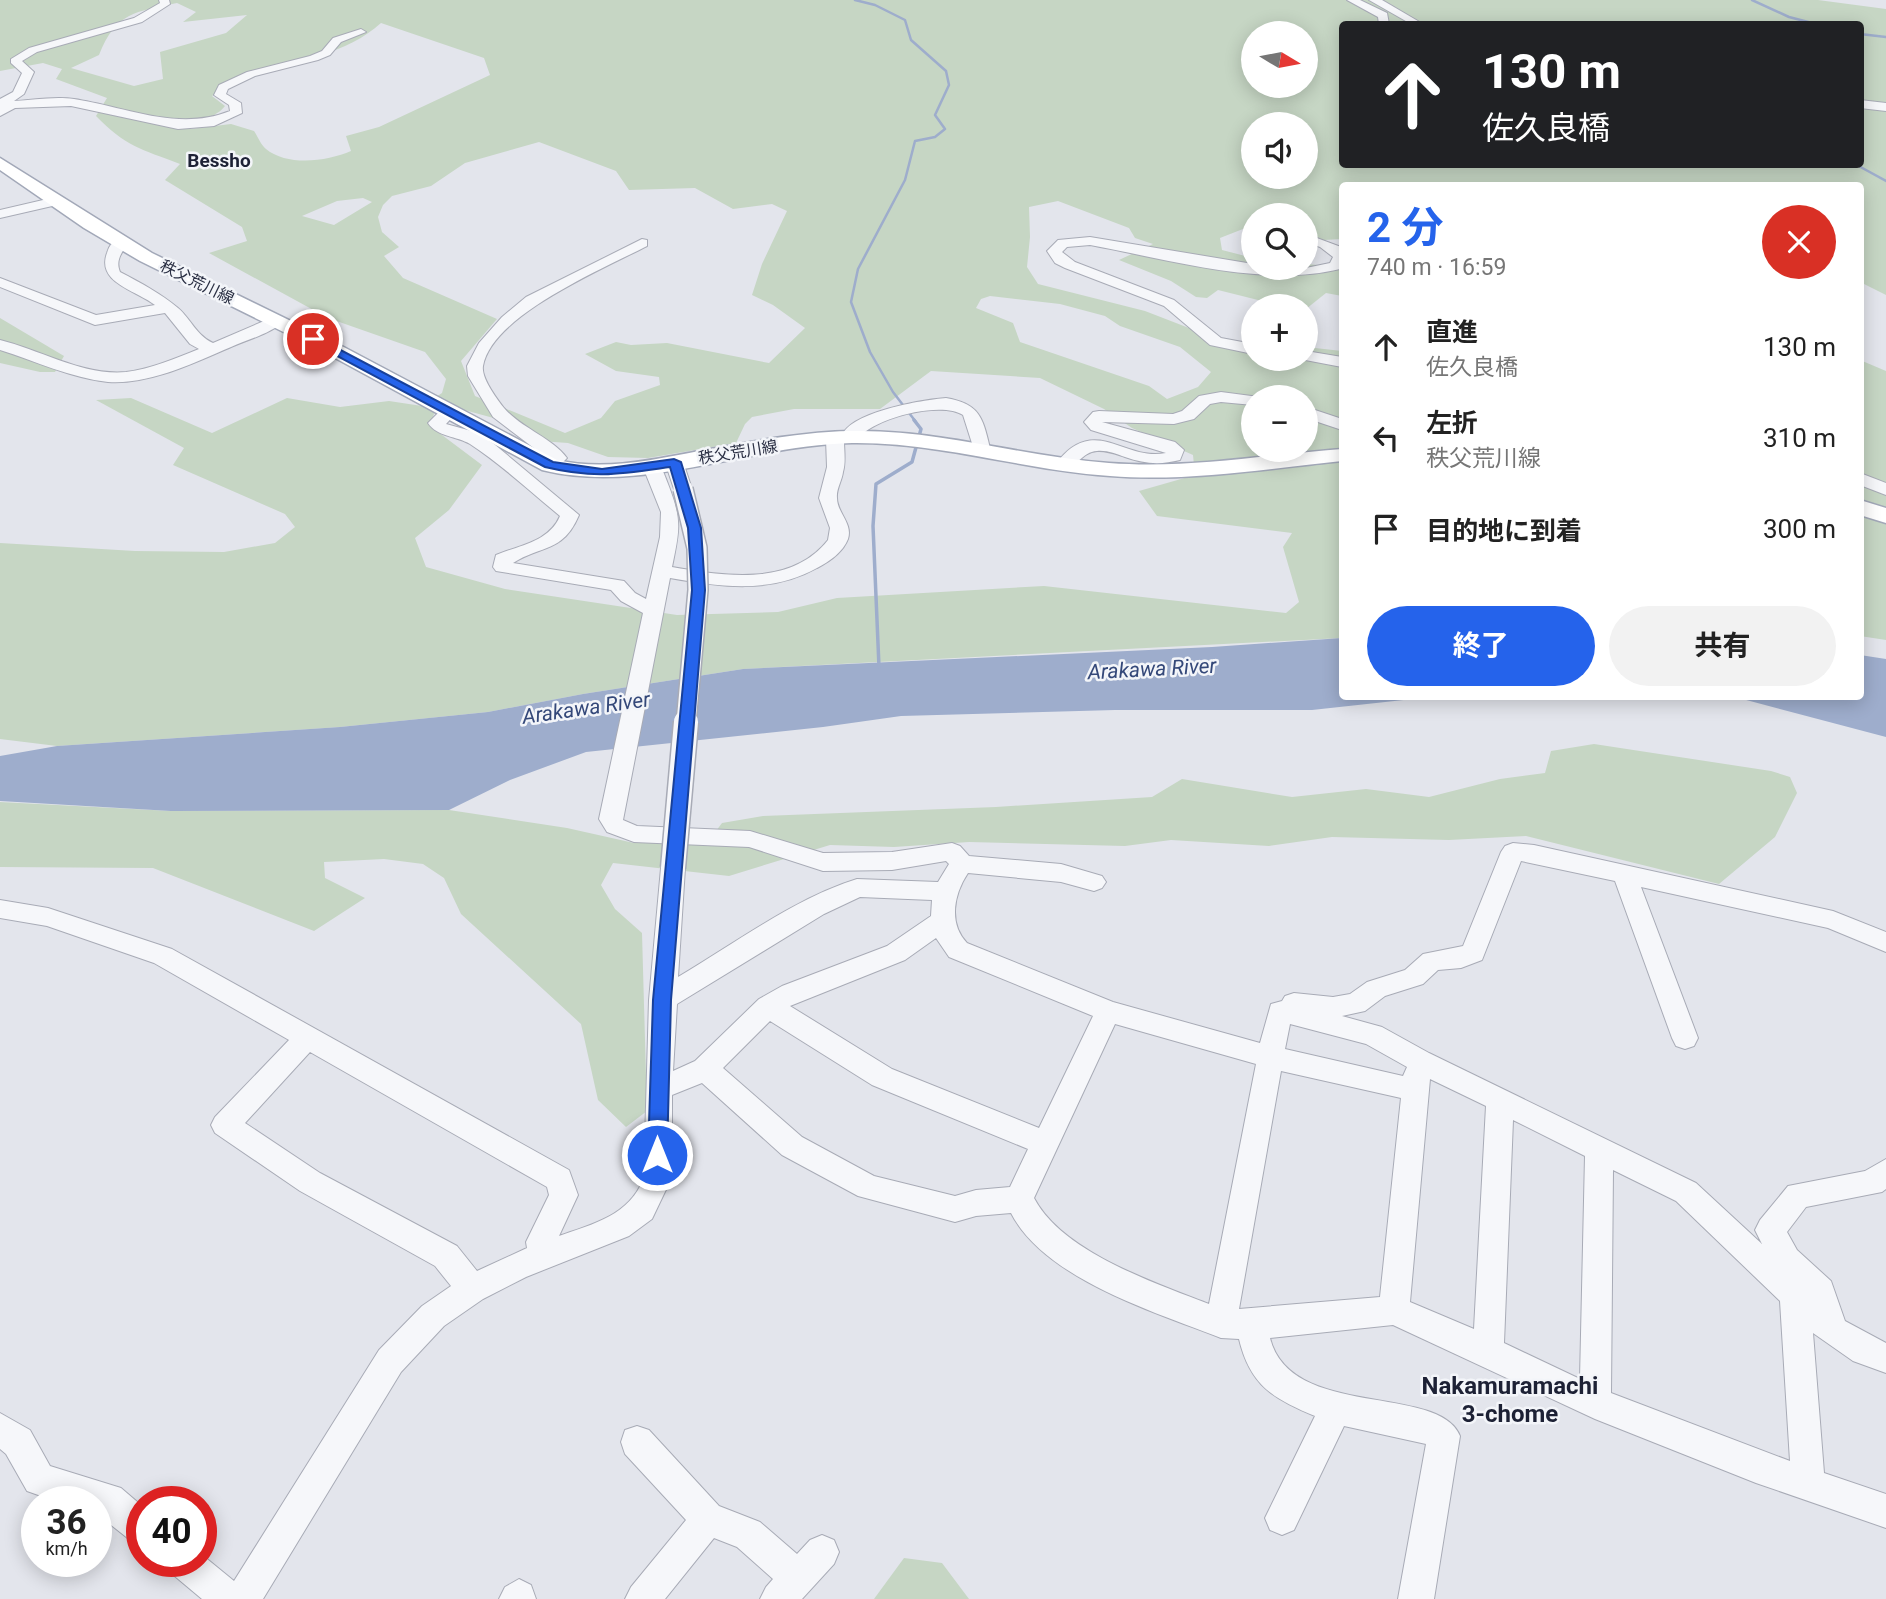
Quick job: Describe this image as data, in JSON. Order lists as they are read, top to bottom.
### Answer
{
  "streets": {
    "main road": ["秩父荒川線"]
  },
  "districts": ["Bessho", "Nakamuramachi 3-chome"],
  "water": ["Arakawa River"],
  "north": "right",
  "page": {
    "map_buttons": ["+", "−"],
    "turn": ["130 m", "佐久良橋"],
    "heading": ["2 分", "740 m · 16:59"],
    "list": [
      {
        "name": "直進",
        "note": "佐久良橋",
        "value": "130 m"
      },
      {
        "name": "左折",
        "note": "秩父荒川線",
        "value": "310 m"
      },
      {
        "name": "目的地に到着",
        "value": "300 m"
      }
    ],
    "buttons": ["終了", "共有"],
    "speed": "36 km/h",
    "limit": "40"
  }
}
